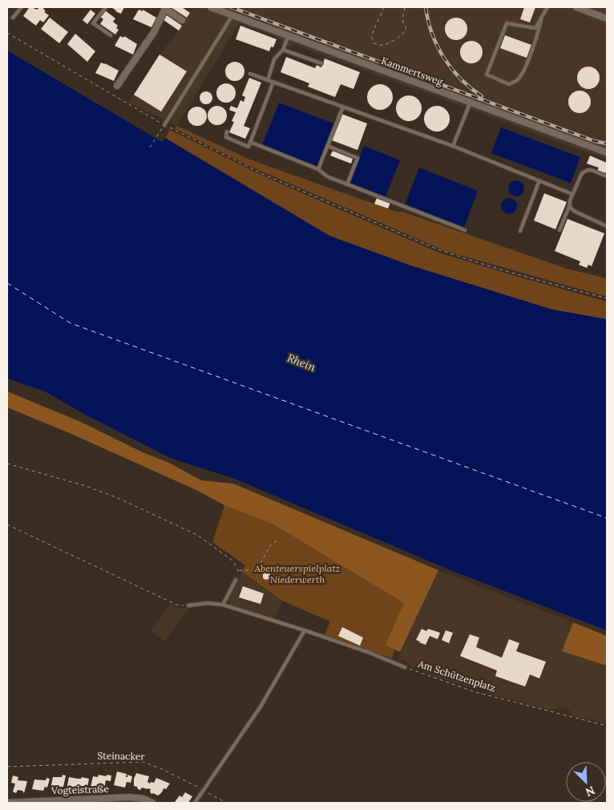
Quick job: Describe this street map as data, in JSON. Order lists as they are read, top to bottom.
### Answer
{
  "streets": {
    "street": ["Kammertsweg", "Vogteistraße"],
    "lane": ["Am Schützenplatz"],
    "path": ["Steinacker"]
  },
  "water": ["Rhein"],
  "parks": ["Abenteuerspielplatz Niederwerth"],
  "north": "bottom right"
}
